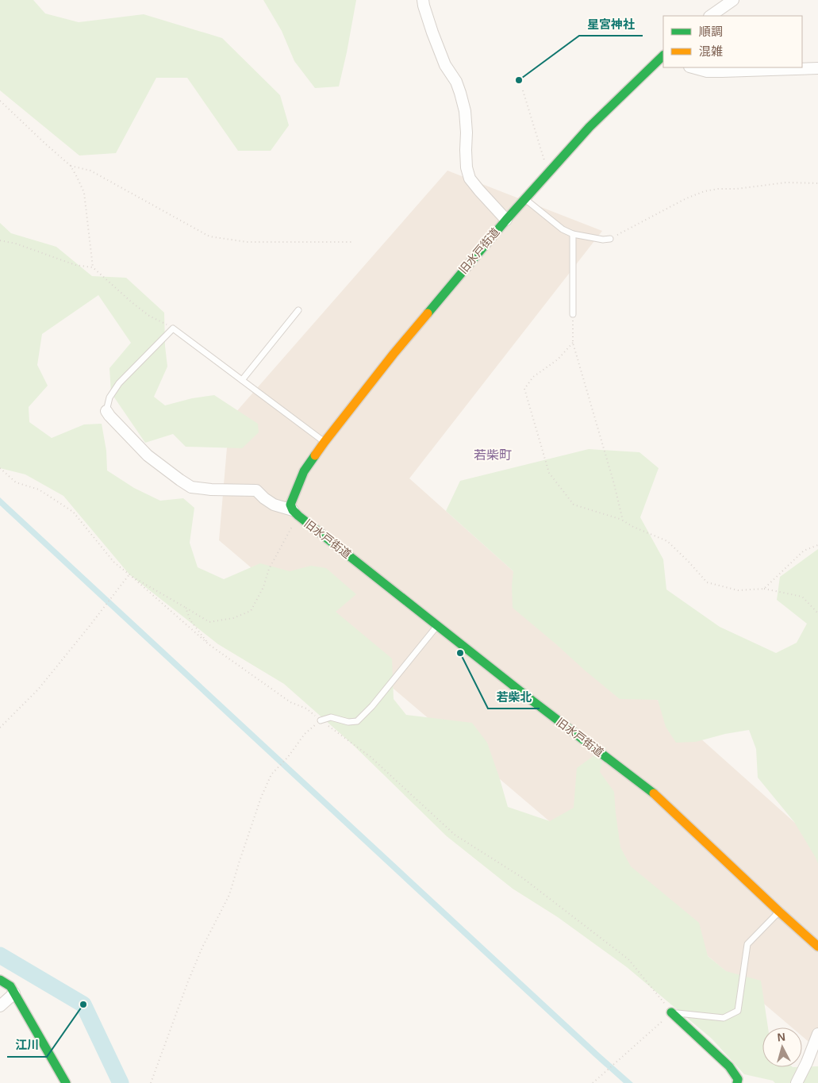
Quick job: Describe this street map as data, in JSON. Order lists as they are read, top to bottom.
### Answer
{
  "streets": {
    "street": ["旧水戸街道"]
  },
  "districts": ["若柴町"],
  "places": ["星宮神社", "若柴北", "江川"],
  "legend": ["順調", "混雑"],
  "north": "top"
}
